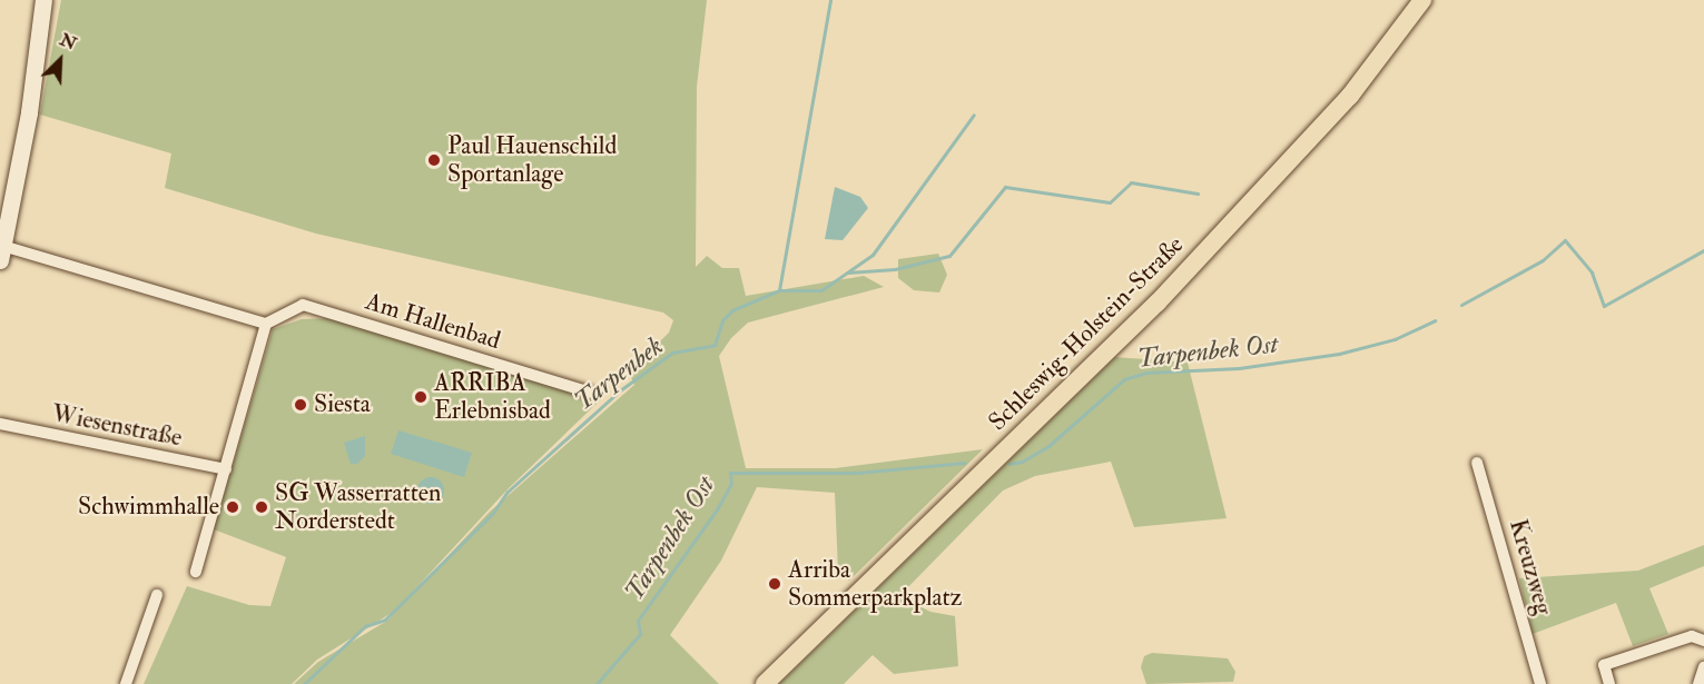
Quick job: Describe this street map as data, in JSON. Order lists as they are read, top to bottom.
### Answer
{
  "streets": {
    "main road": ["Schleswig-Holstein-Straße"],
    "street": ["Am Hallenbad", "Wiesenstraße", "Kreuzweg"]
  },
  "water": ["Tarpenbek Ost", "Tarpenbek"],
  "places": [
    "Paul Hauenschild Sportanlage",
    "ARRIBA Erlebnisbad",
    "Siesta",
    "Schwimmhalle",
    "SG Wasserratten Norderstedt",
    "Arriba Sommerparkplatz"
  ],
  "north": "top right"
}
